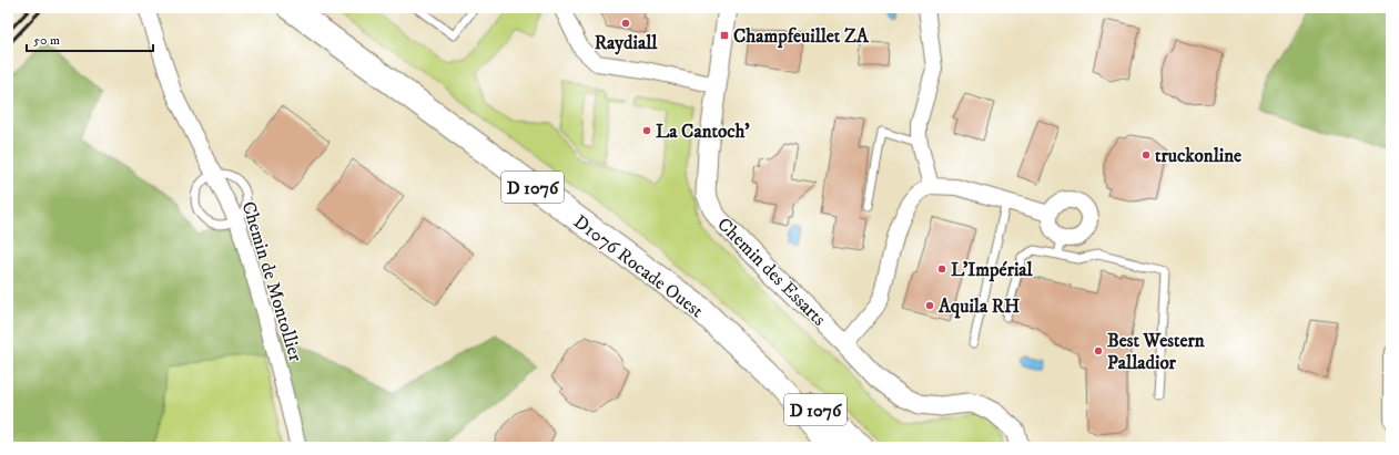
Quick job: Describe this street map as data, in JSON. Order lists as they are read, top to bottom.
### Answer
{
  "streets": {
    "main road": ["D 1076", "D1076 Rocade Ouest"],
    "street": ["Chemin des Essarts", "Chemin de Montollier"]
  },
  "crossings": [
    ["D 1076", "D1076 Rocade Ouest"]
  ],
  "places": {
    "other": [
      "Raydiall",
      "La Cantoch'",
      "truckonline",
      "L'Impérial",
      "Aquila RH",
      "Best Western Palladior"
    ],
    "transit": ["Champfeuillet ZA"]
  },
  "scale_bar": "50 m"
}
